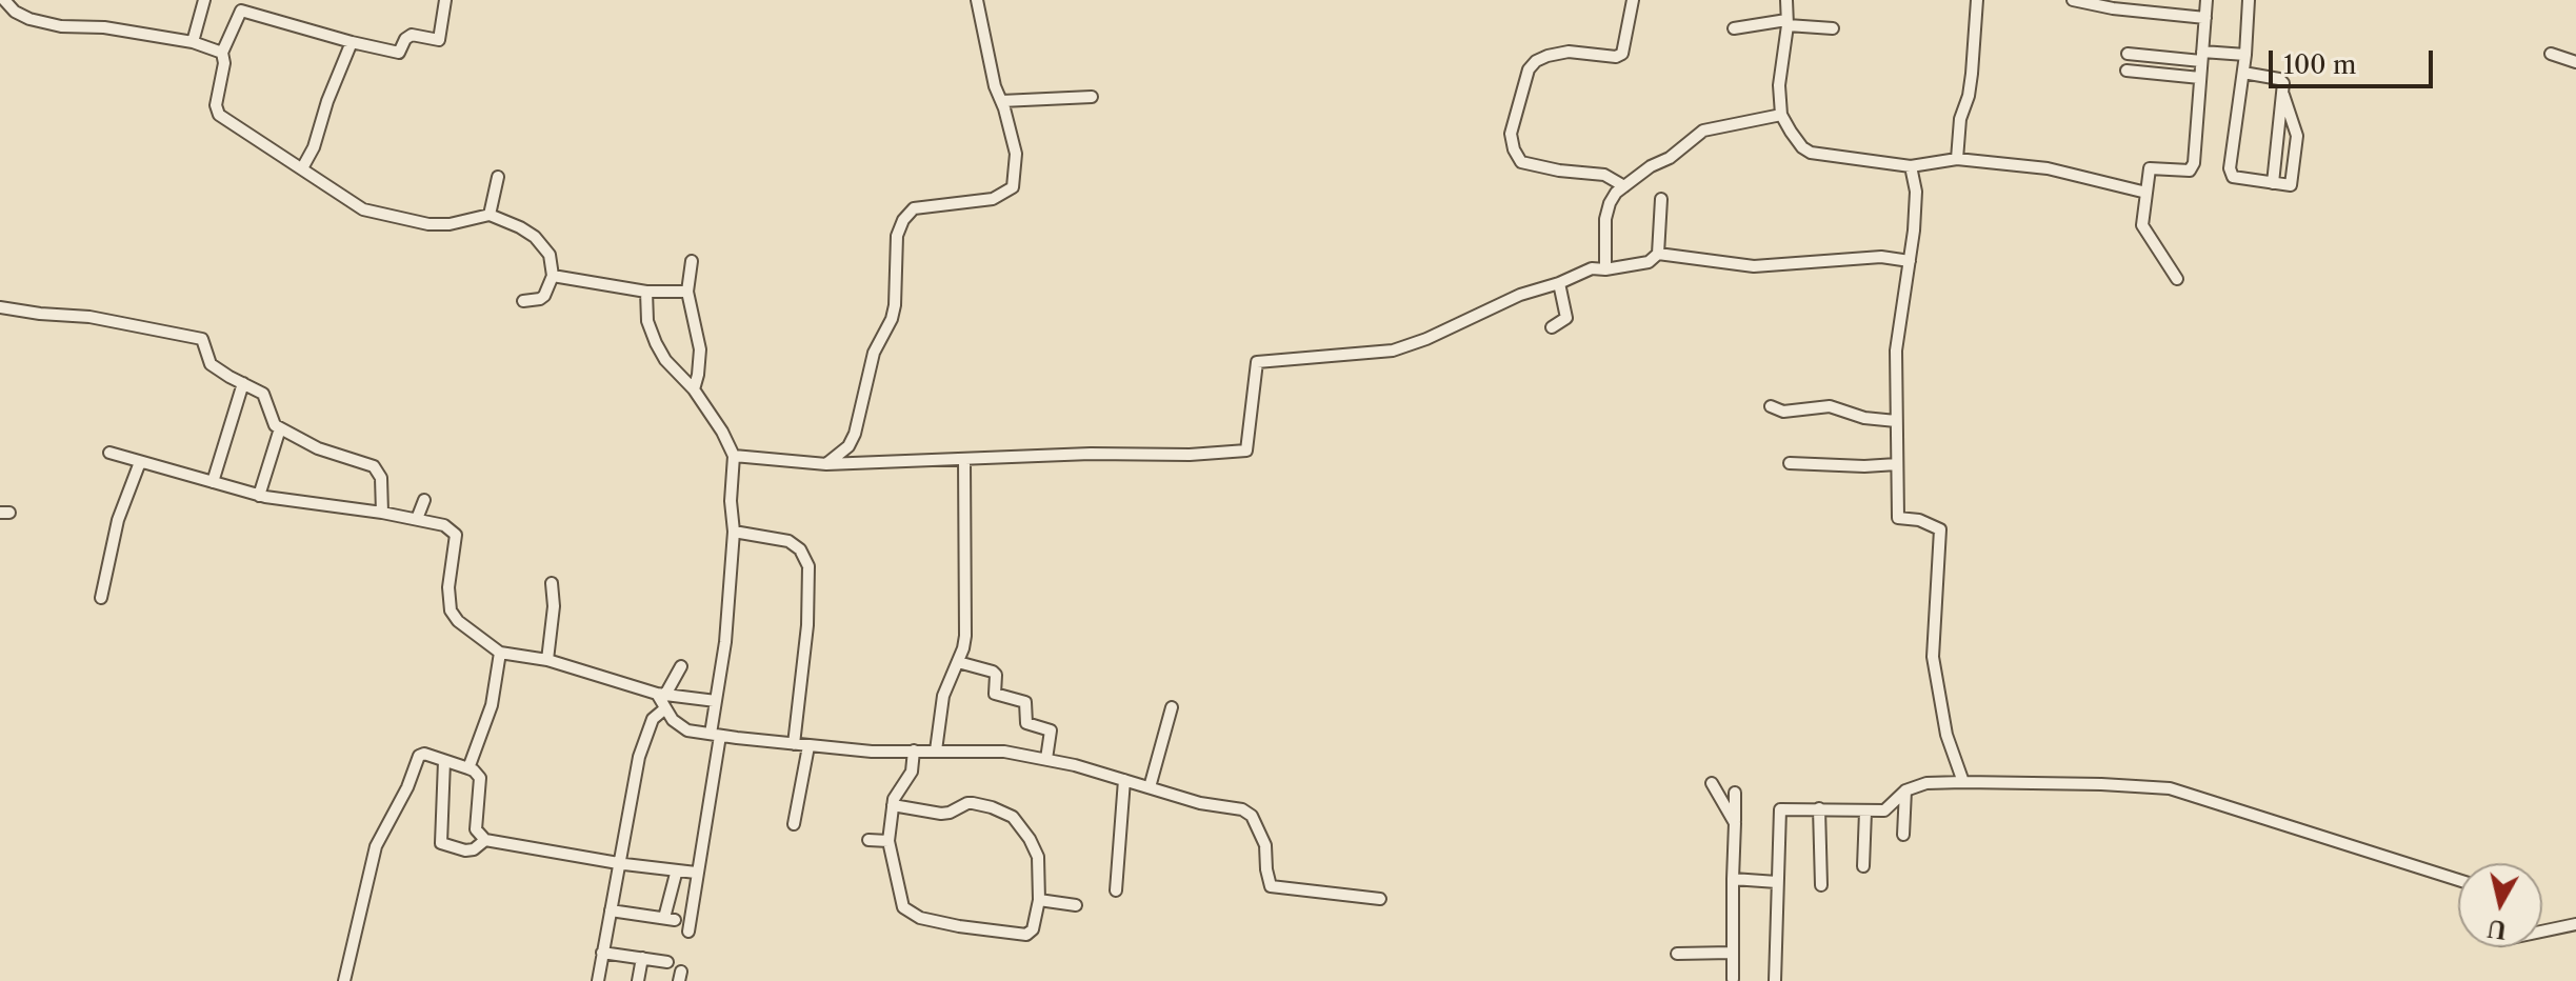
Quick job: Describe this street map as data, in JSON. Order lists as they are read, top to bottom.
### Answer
{
  "scale_bar": "100 m",
  "north": "bottom"
}
